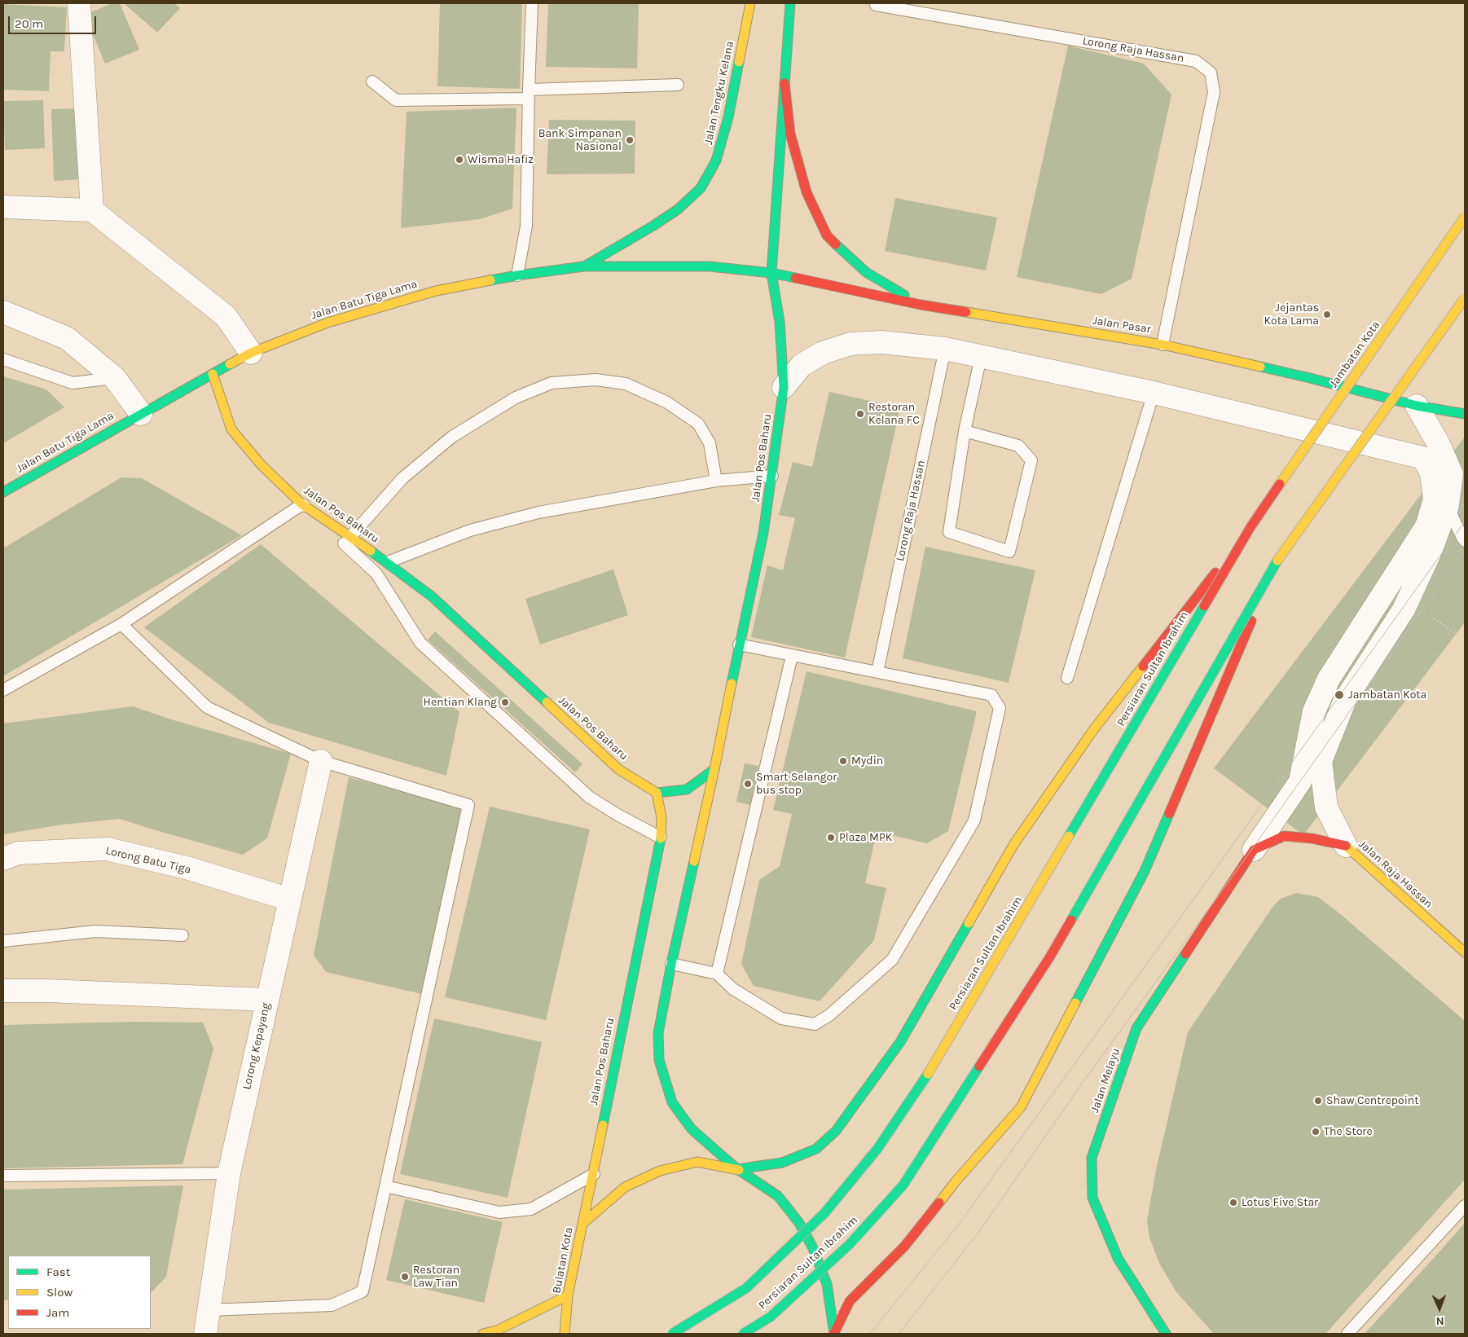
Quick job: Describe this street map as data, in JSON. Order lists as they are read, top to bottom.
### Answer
{
  "streets": {
    "main road": [
      "Jalan Tengku Kelana",
      "Jalan Batu Tiga Lama",
      "Jalan Pasar",
      "Jambatan Kota",
      "Jalan Pos Baharu",
      "Persiaran Sultan Ibrahim",
      "Jalan Raja Hassan",
      "Jalan Melayu",
      "Bulatan Kota"
    ],
    "street": ["Lorong Batu Tiga", "Lorong Kepayang"],
    "lane": ["Lorong Raja Hassan"]
  },
  "crossings": [
    ["Lorong Raja Hassan", "Jalan Pasar"],
    ["Jalan Tengku Kelana", "Jalan Batu Tiga Lama"],
    ["Jalan Batu Tiga Lama", "Jalan Pasar"],
    ["Jalan Batu Tiga Lama", "Jalan Pos Baharu"],
    ["Jalan Pasar", "Jalan Pos Baharu"],
    ["Jambatan Kota", "Persiaran Sultan Ibrahim"],
    ["Jalan Pos Baharu", "Bulatan Kota"],
    ["Lorong Batu Tiga", "Lorong Kepayang"],
    ["Jalan Raja Hassan", "Jalan Melayu"]
  ],
  "places": [
    "Bank Simpanan Nasional",
    "Wisma Hafiz",
    "Jejantas Kota Lama",
    "Restoran Kelana FC",
    "Jambatan Kota",
    "Hentian Klang",
    "Mydin",
    "Smart Selangor bus stop",
    "Plaza MPK",
    "Shaw Centrepoint",
    "The Store",
    "Lotus Five Star",
    "Restoran Law Tian"
  ],
  "legend": ["Fast", "Slow", "Jam"],
  "scale_bar": "20 m",
  "north": "bottom"
}
